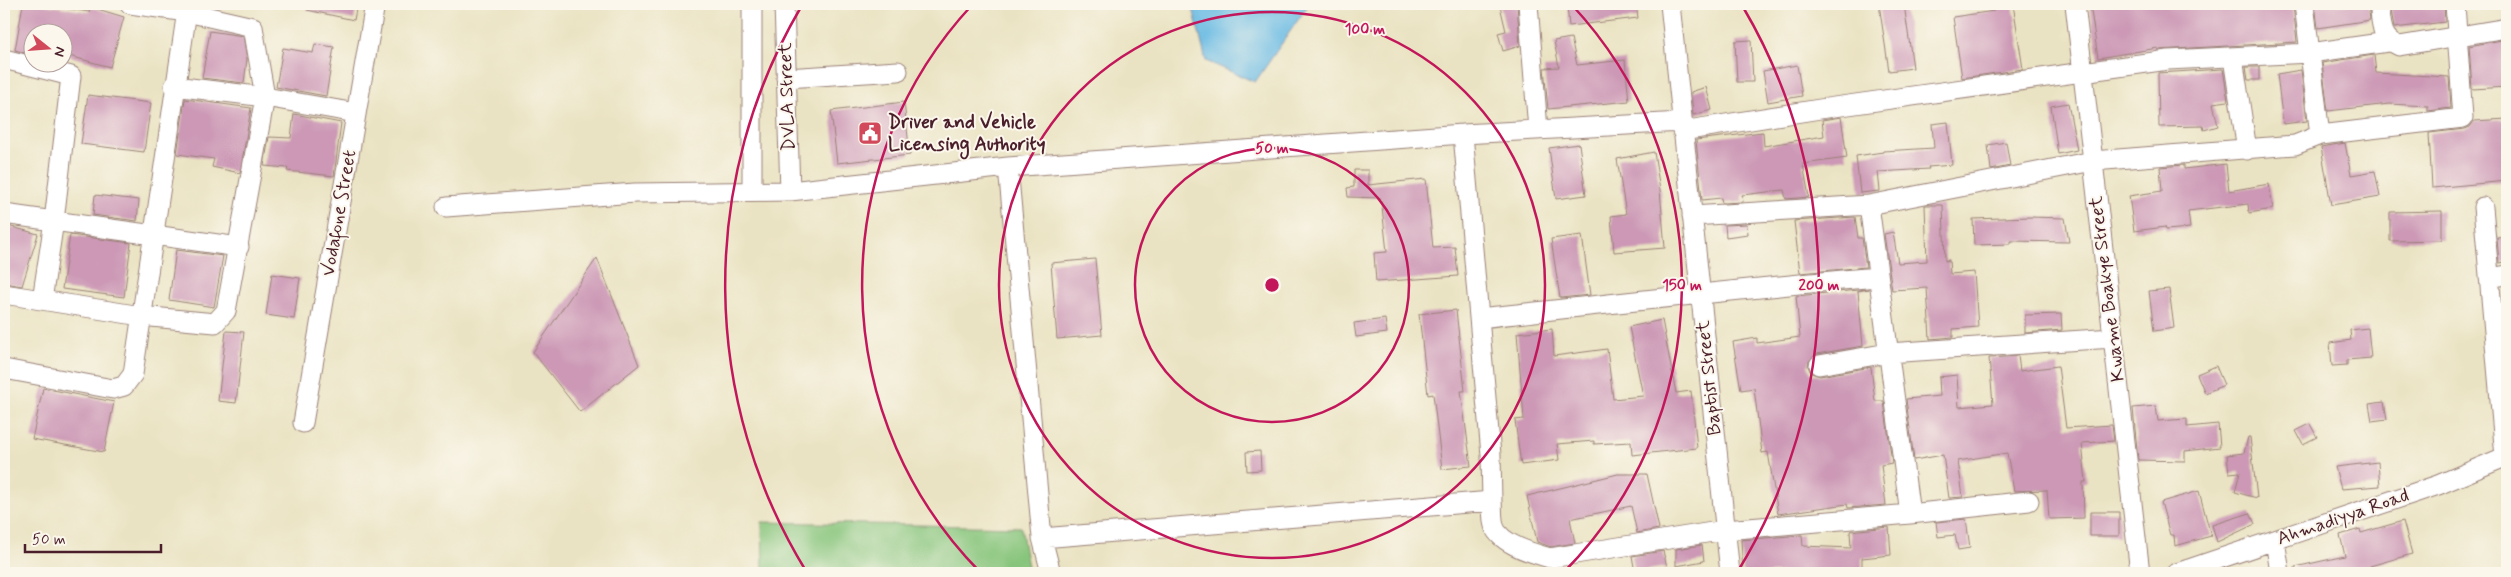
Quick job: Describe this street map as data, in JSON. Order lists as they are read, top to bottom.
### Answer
{
  "streets": {
    "street": [
      "DVLA Street",
      "Vodafone Street",
      "Kwame Boakye Street",
      "Baptist Street",
      "Ahmadiyya Road"
    ]
  },
  "places": {
    "public building": ["Driver and Vehicle Licensing Authority"]
  },
  "scale_bar": "50 m",
  "north": "right",
  "rings": [
    "100 m",
    "50 m",
    "150 m",
    "200 m"
  ]
}
